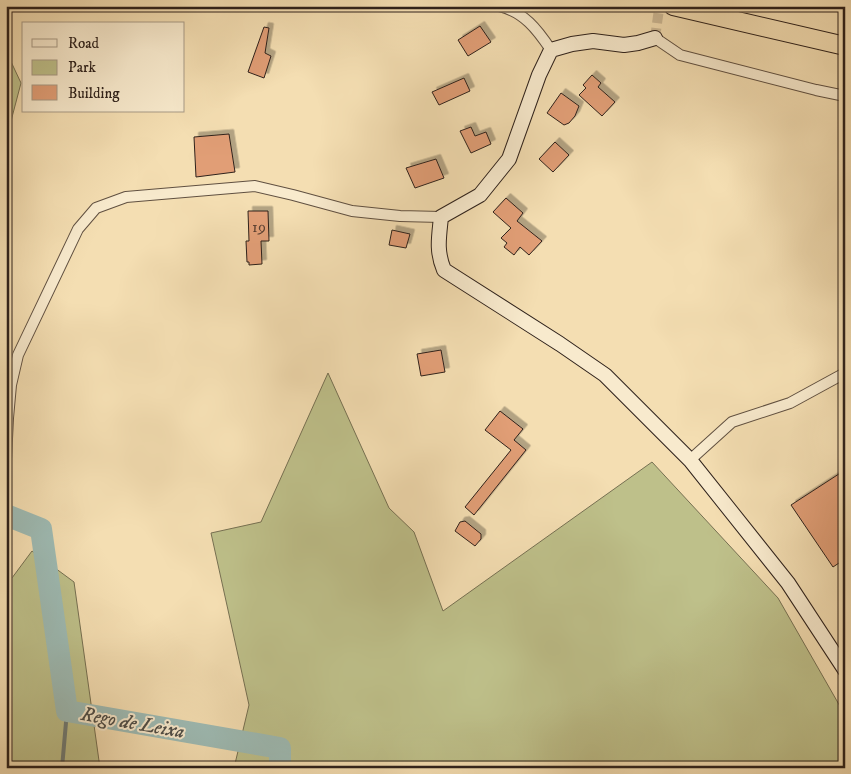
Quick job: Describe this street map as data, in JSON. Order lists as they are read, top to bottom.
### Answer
{
  "water": ["Rego de Leixa"],
  "house_numbers": ["19"],
  "legend": ["Road", "Park", "Building"]
}
